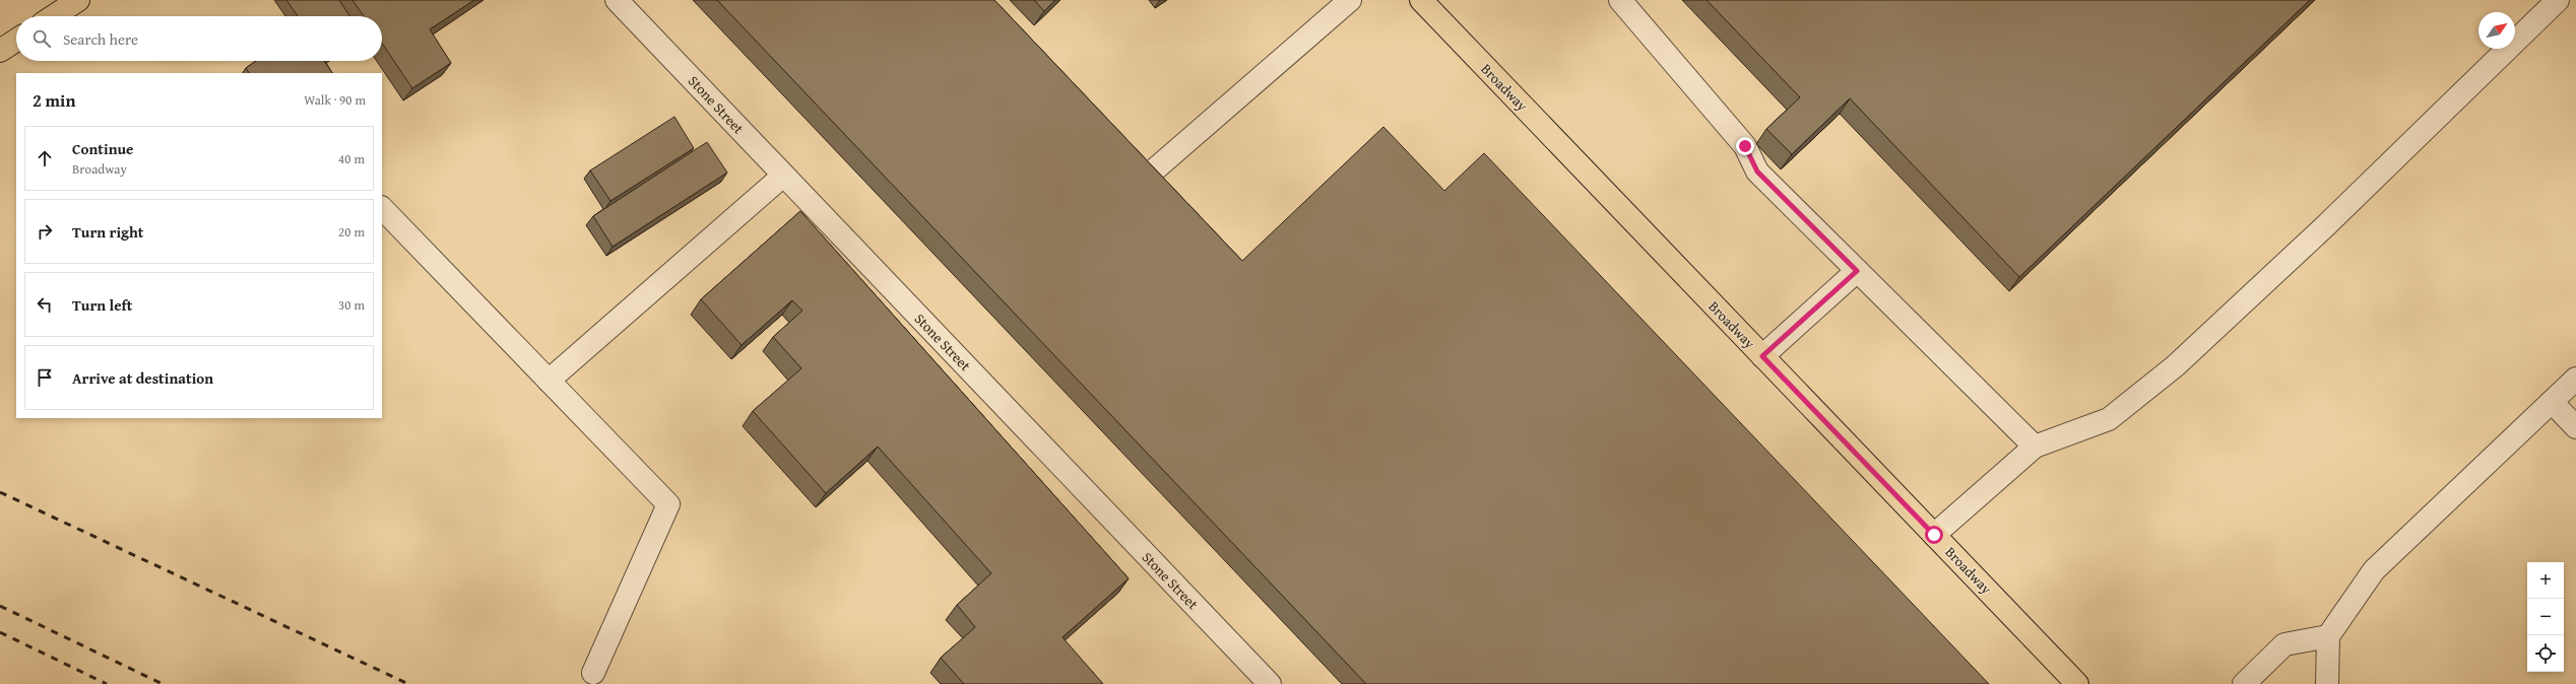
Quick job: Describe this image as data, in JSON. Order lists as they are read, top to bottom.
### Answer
{
  "streets": {
    "main road": ["Broadway"],
    "street": ["Stone Street"]
  },
  "north": "top right",
  "page": {
    "search": "Search here",
    "heading": ["2 min", "Walk · 90 m"],
    "list": [
      ["Continue", "Broadway", "40 m"],
      ["Turn right", "20 m"],
      ["Turn left", "30 m"],
      "Arrive at destination"
    ],
    "map_buttons": ["+", "−"]
  }
}
